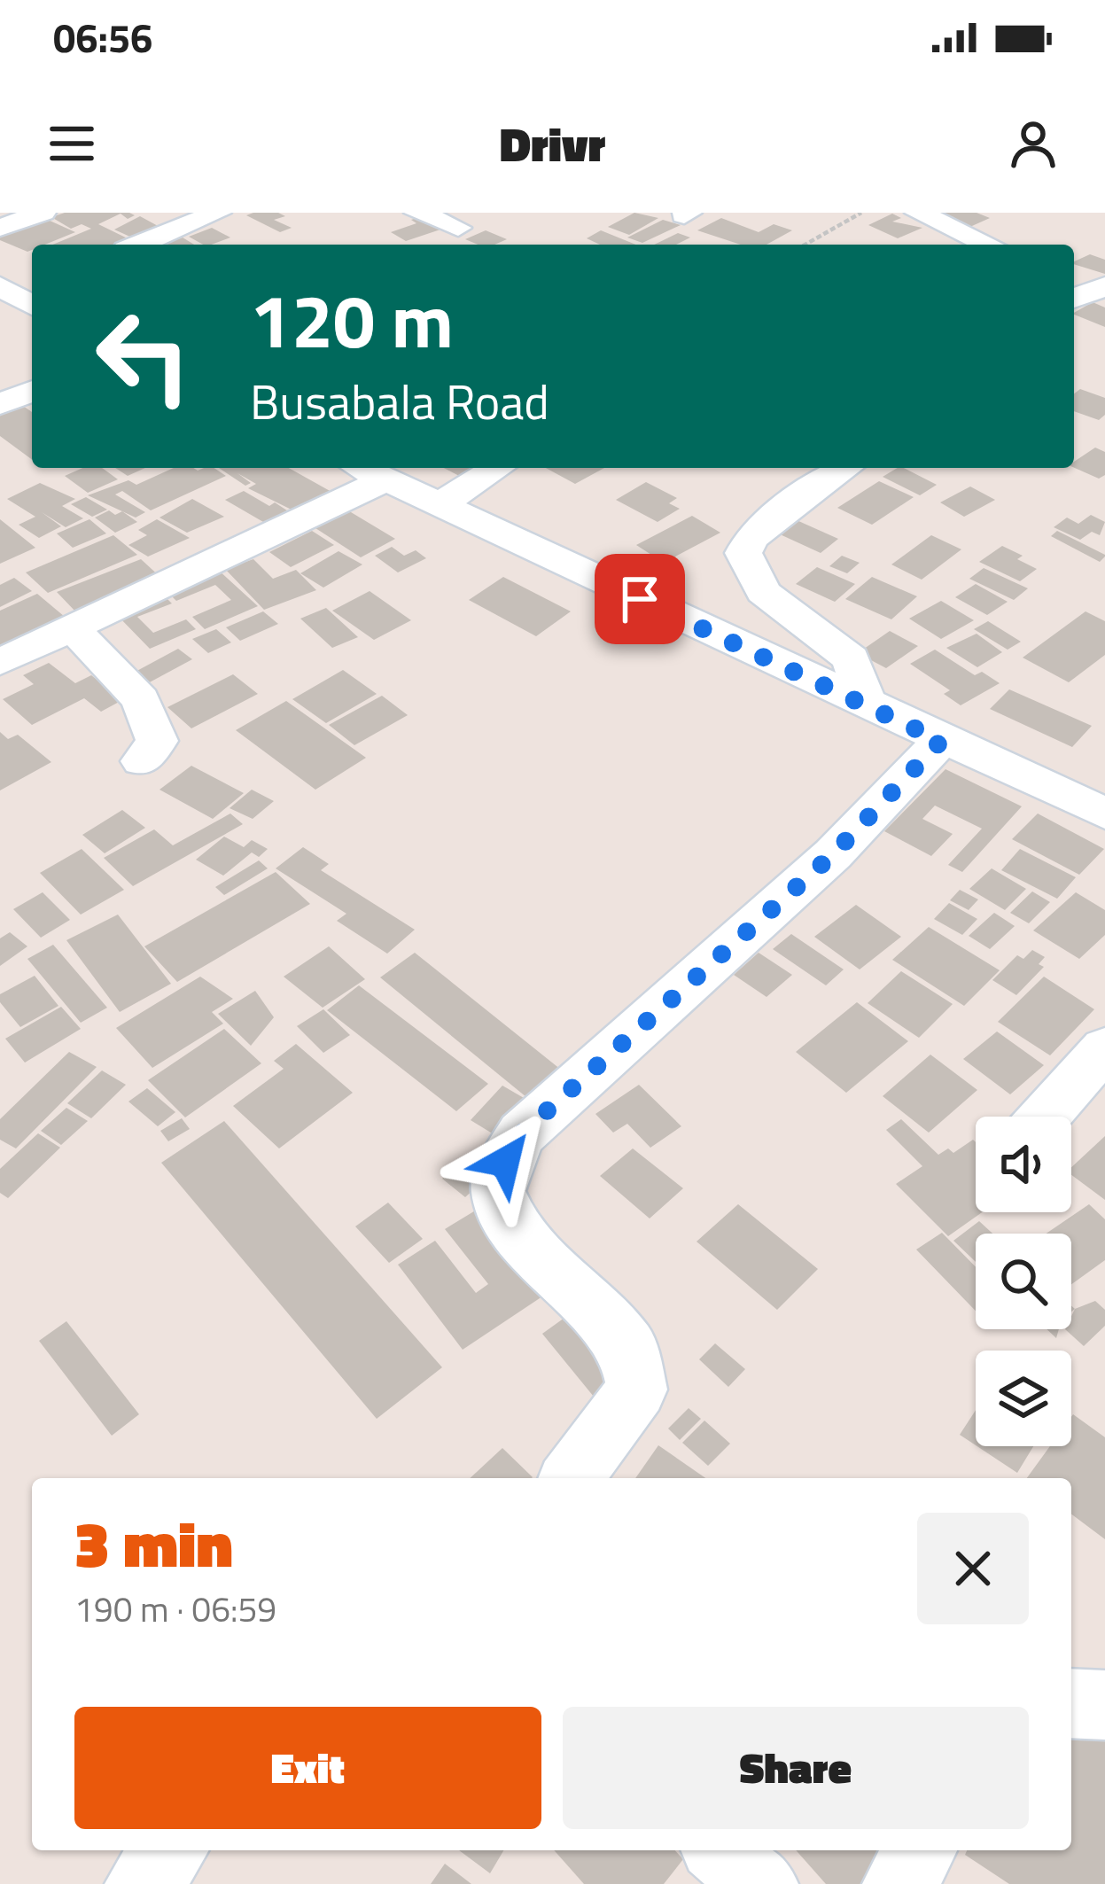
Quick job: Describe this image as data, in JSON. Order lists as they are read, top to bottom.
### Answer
{
  "page": {
    "status": "06:56",
    "header": "Drivr",
    "turn": ["120 m", "Busabala Road"],
    "heading": ["3 min", "190 m · 06:59"],
    "buttons": ["Exit", "Share"]
  }
}
